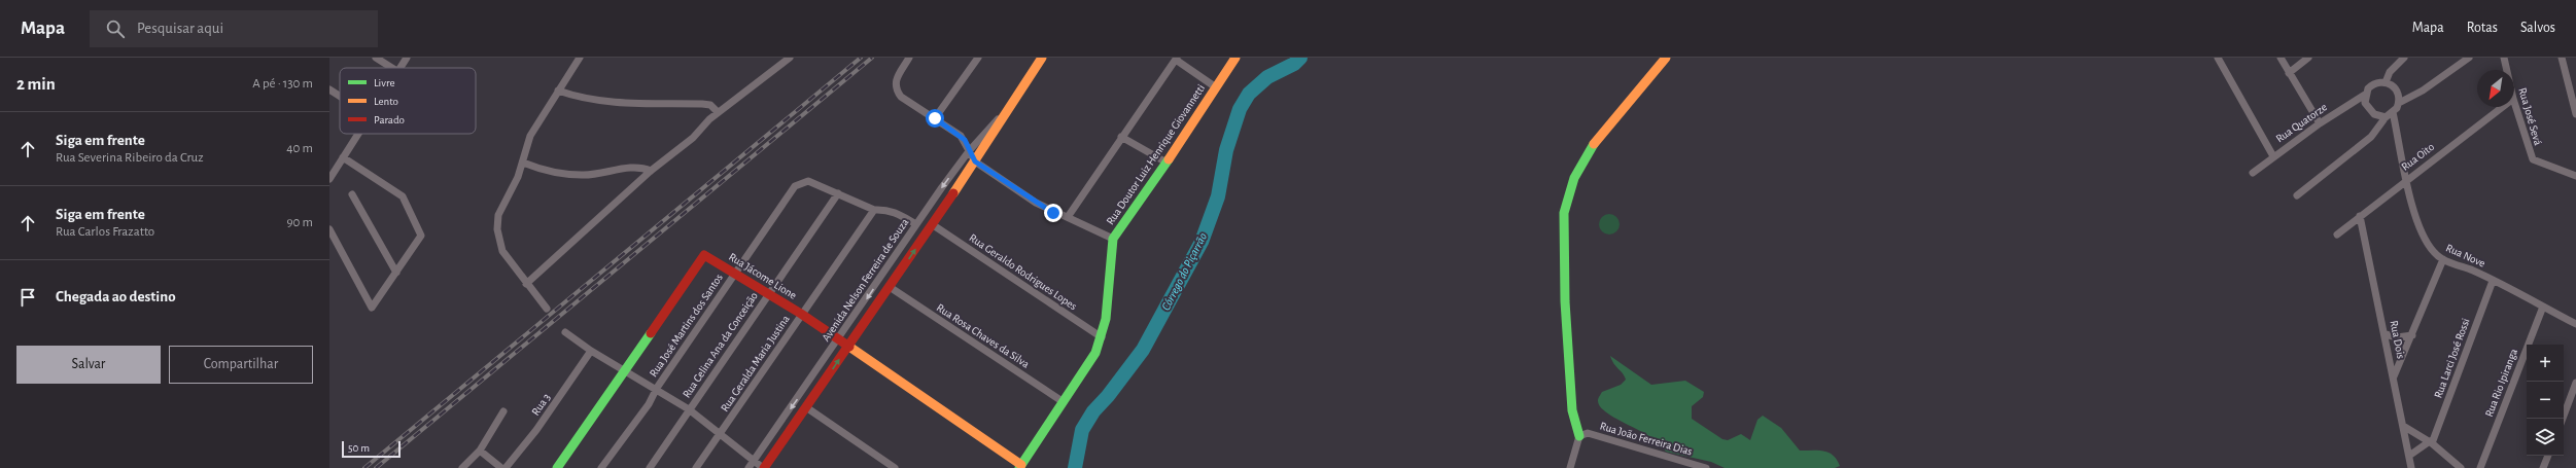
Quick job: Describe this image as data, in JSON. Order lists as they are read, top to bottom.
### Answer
{
  "streets": {
    "street": [
      "Rua José Sevá",
      "Rua Quatorze",
      "Rua Doutor Luiz Henrique Giovannetti",
      "Rua Oito",
      "Rua Nove",
      "Rua Geraldo Rodrigues Lopes",
      "Rua Jácome Lione",
      "Avenida Nelson Ferreira de Souza",
      "Rua José Martins dos Santos",
      "Rua Rosa Chaves da Silva",
      "Rua Dois",
      "Rua Celina Ana da Conceição",
      "Rua Larci José Rossi",
      "Rua Geralda Maria Justina",
      "Rua Rio Ipiranga",
      "Rua 3",
      "Rua João Ferreira Dias"
    ]
  },
  "crossings": [
    ["Rua Quatorze", "Rua Nove"],
    ["Rua Doutor Luiz Henrique Giovannetti", "Rua Geraldo Rodrigues Lopes"],
    ["Rua Doutor Luiz Henrique Giovannetti", "Rua Jácome Lione"],
    ["Rua Doutor Luiz Henrique Giovannetti", "Rua Rosa Chaves da Silva"],
    ["Rua Oito", "Rua Nove"],
    ["Rua Oito", "Rua Dois"],
    ["Rua Nove", "Rua Larci José Rossi"],
    ["Rua Nove", "Rua Rio Ipiranga"],
    ["Rua Geraldo Rodrigues Lopes", "Avenida Nelson Ferreira de Souza"],
    ["Rua Jácome Lione", "Avenida Nelson Ferreira de Souza"],
    ["Rua Jácome Lione", "Rua José Martins dos Santos"],
    ["Rua Jácome Lione", "Rua Celina Ana da Conceição"],
    ["Rua Jácome Lione", "Rua Geralda Maria Justina"],
    ["Avenida Nelson Ferreira de Souza", "Rua Rosa Chaves da Silva"],
    ["Rua José Martins dos Santos", "Rua Celina Ana da Conceição"]
  ],
  "water": ["Córrego do Piçarrão"],
  "legend": ["Livre", "Lento", "Parado"],
  "scale_bar": "50 m",
  "north": "bottom left",
  "page": {
    "header": "Mapa",
    "search": "Pesquisar aqui",
    "nav": ["Mapa", "Rotas", "Salvos"],
    "heading": ["2 min", "A pé · 130 m"],
    "list": [
      ["Siga em frente", "Rua Severina Ribeiro da Cruz", "40 m"],
      ["Siga em frente", "Rua Carlos Frazatto", "90 m"],
      "Chegada ao destino"
    ],
    "buttons": ["Salvar", "Compartilhar"],
    "map_buttons": ["+", "−"],
    "scale": "50 m"
  }
}
